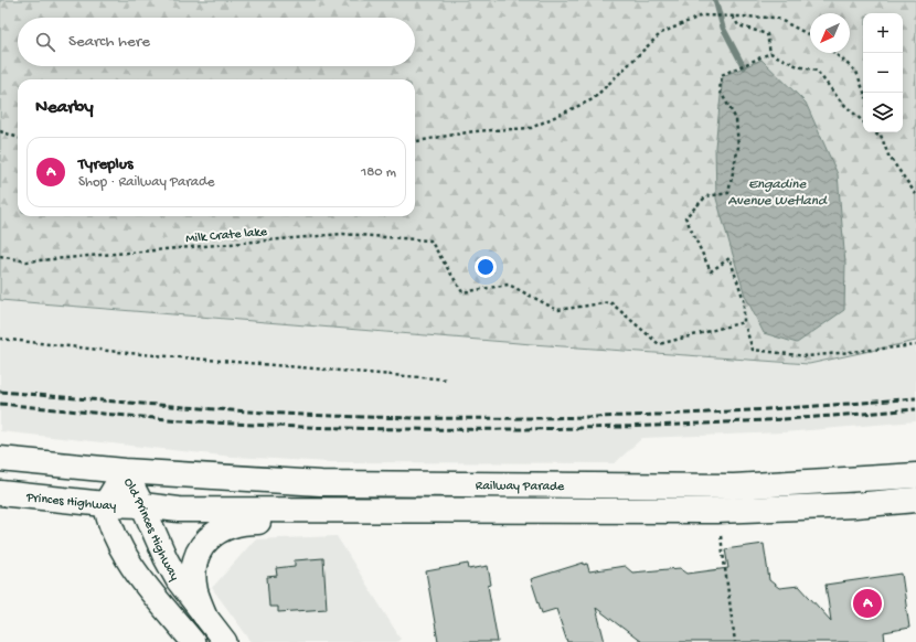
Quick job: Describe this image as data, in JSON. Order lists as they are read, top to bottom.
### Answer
{
  "streets": {
    "highway": ["Railway Parade", "Princes Highway"],
    "street": ["Old Princes Highway"],
    "path": ["Milk Crate lake"]
  },
  "crossings": [
    ["Railway Parade", "Princes Highway"],
    ["Railway Parade", "Old Princes Highway"],
    ["Princes Highway", "Old Princes Highway"]
  ],
  "water": ["Engadine Avenue Wetland"],
  "north": "bottom left",
  "page": {
    "map_buttons": ["+", "−"],
    "search": "Search here",
    "heading": "Nearby",
    "list": [
      {
        "mark": "A",
        "name": "Tyreplus",
        "note": "Shop · Railway Parade",
        "value": "180 m"
      }
    ],
    "pins": "A"
  }
}
